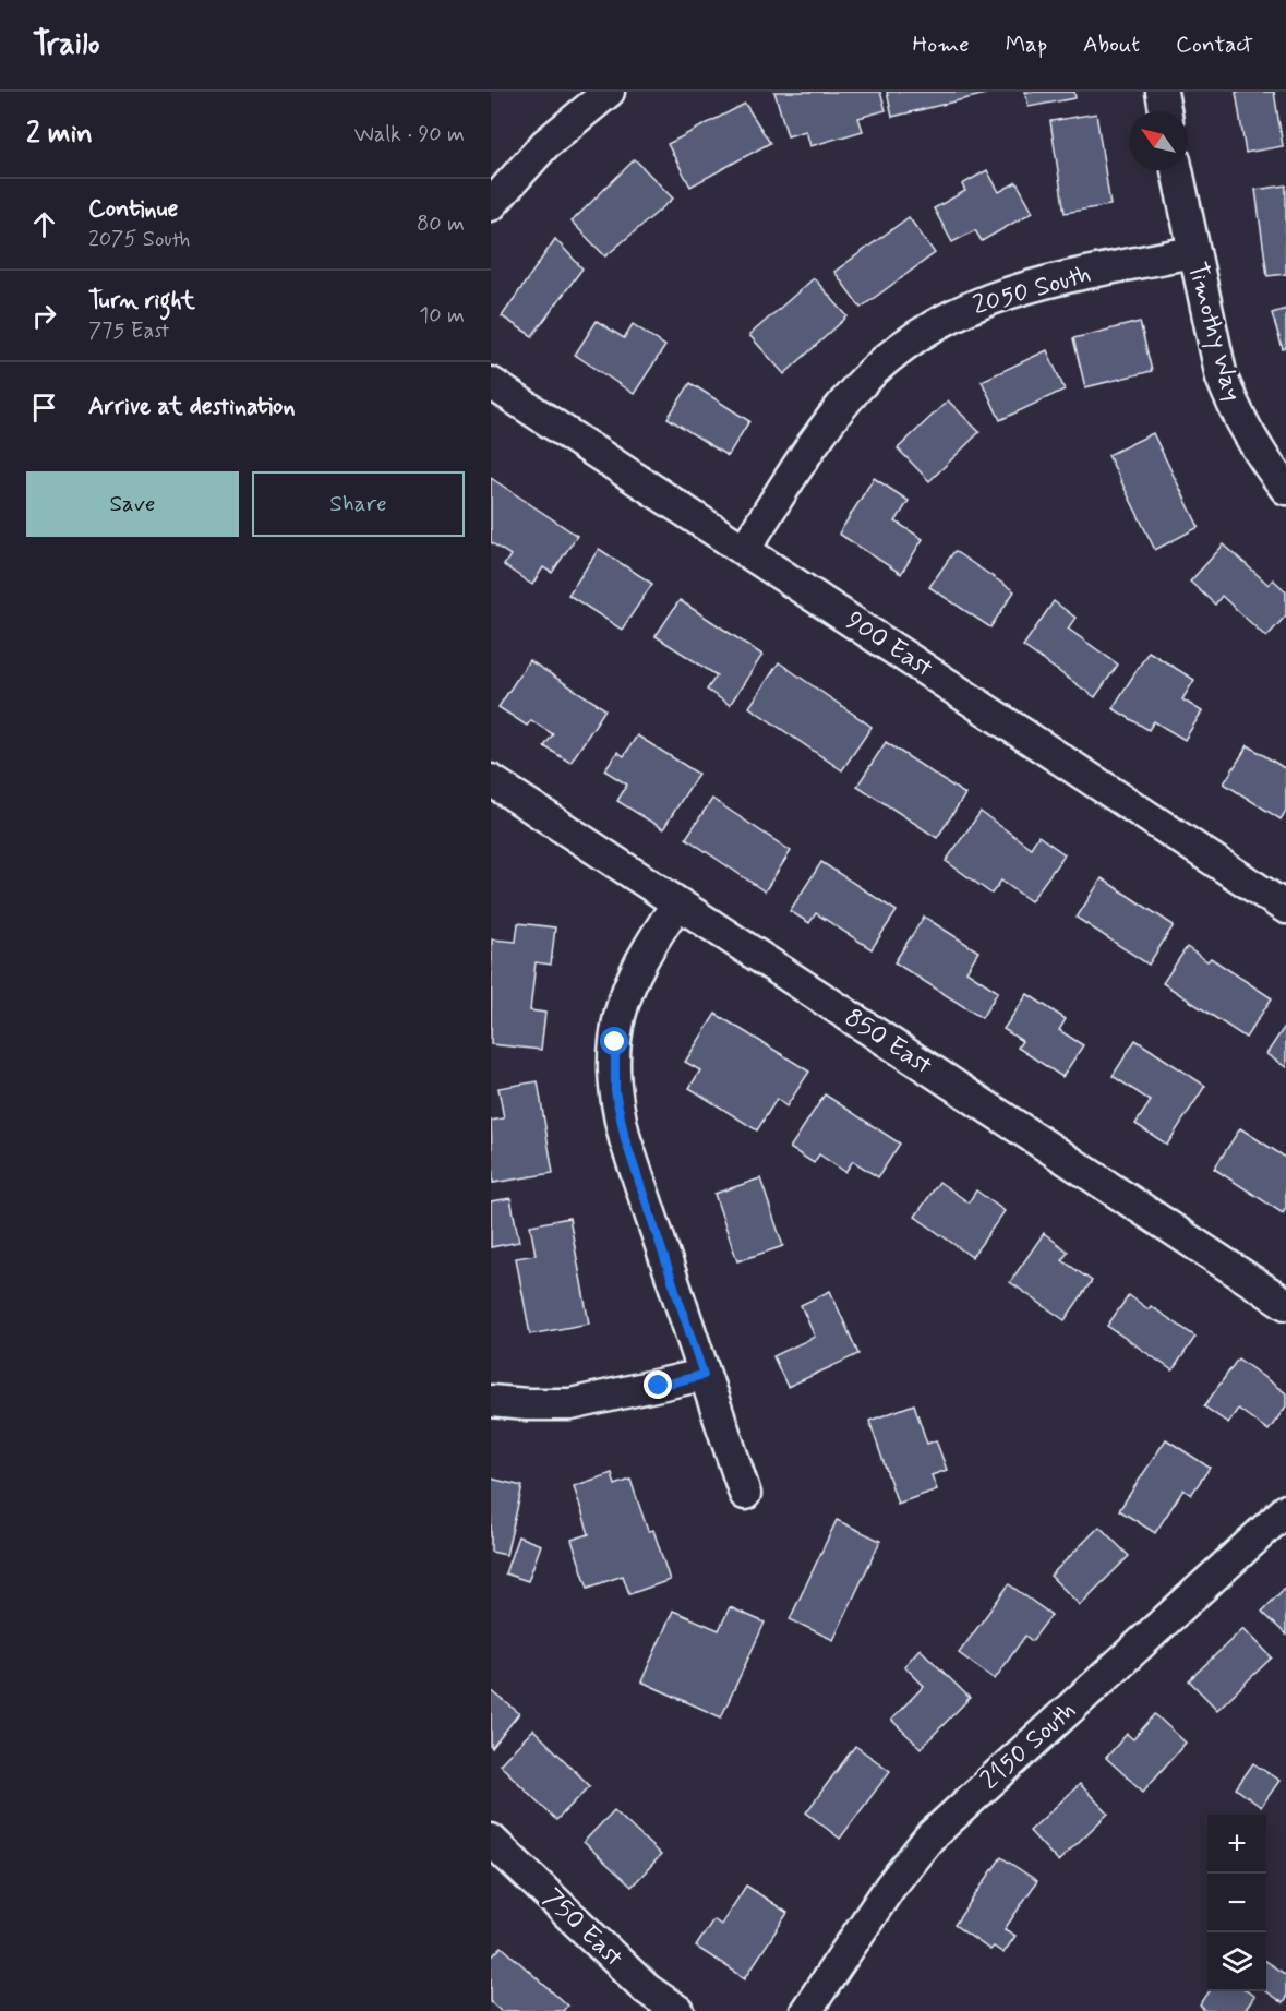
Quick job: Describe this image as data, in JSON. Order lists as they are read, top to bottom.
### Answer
{
  "streets": {
    "street": [
      "2050 South",
      "Timothy Way",
      "900 East",
      "850 East",
      "2150 South",
      "750 East"
    ]
  },
  "crossings": [
    ["2050 South", "Timothy Way"],
    ["2050 South", "900 East"]
  ],
  "north": "top left",
  "page": {
    "header": "Trailo",
    "nav": [
      "Home",
      "Map",
      "About",
      "Contact"
    ],
    "heading": ["2 min", "Walk · 90 m"],
    "list": [
      ["Continue", "2075 South", "80 m"],
      ["Turn right", "775 East", "10 m"],
      "Arrive at destination"
    ],
    "buttons": ["Save", "Share"],
    "map_buttons": ["+", "−"]
  }
}
